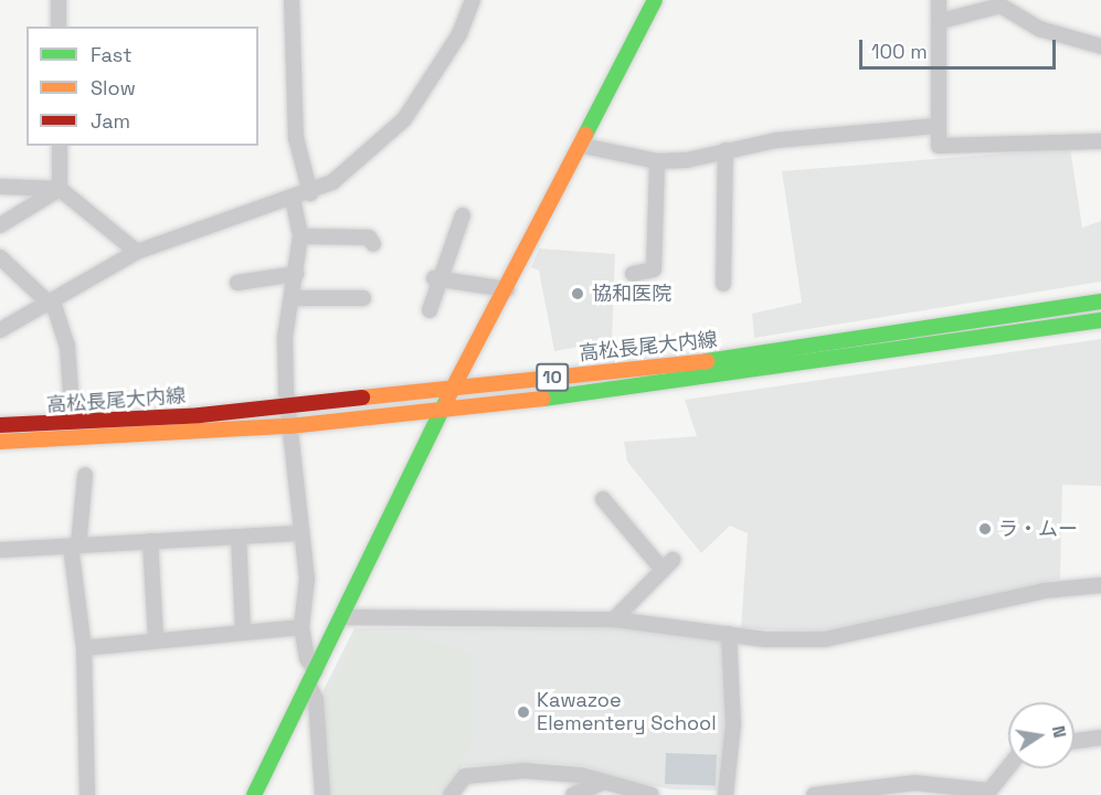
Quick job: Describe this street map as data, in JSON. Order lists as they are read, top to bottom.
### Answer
{
  "streets": {
    "main road": ["高松長尾大内線", "10"]
  },
  "places": ["協和医院", "ラ・ムー", "Kawazoe Elementery School"],
  "legend": ["Fast", "Slow", "Jam"],
  "scale_bar": "100 m",
  "north": "right"
}
